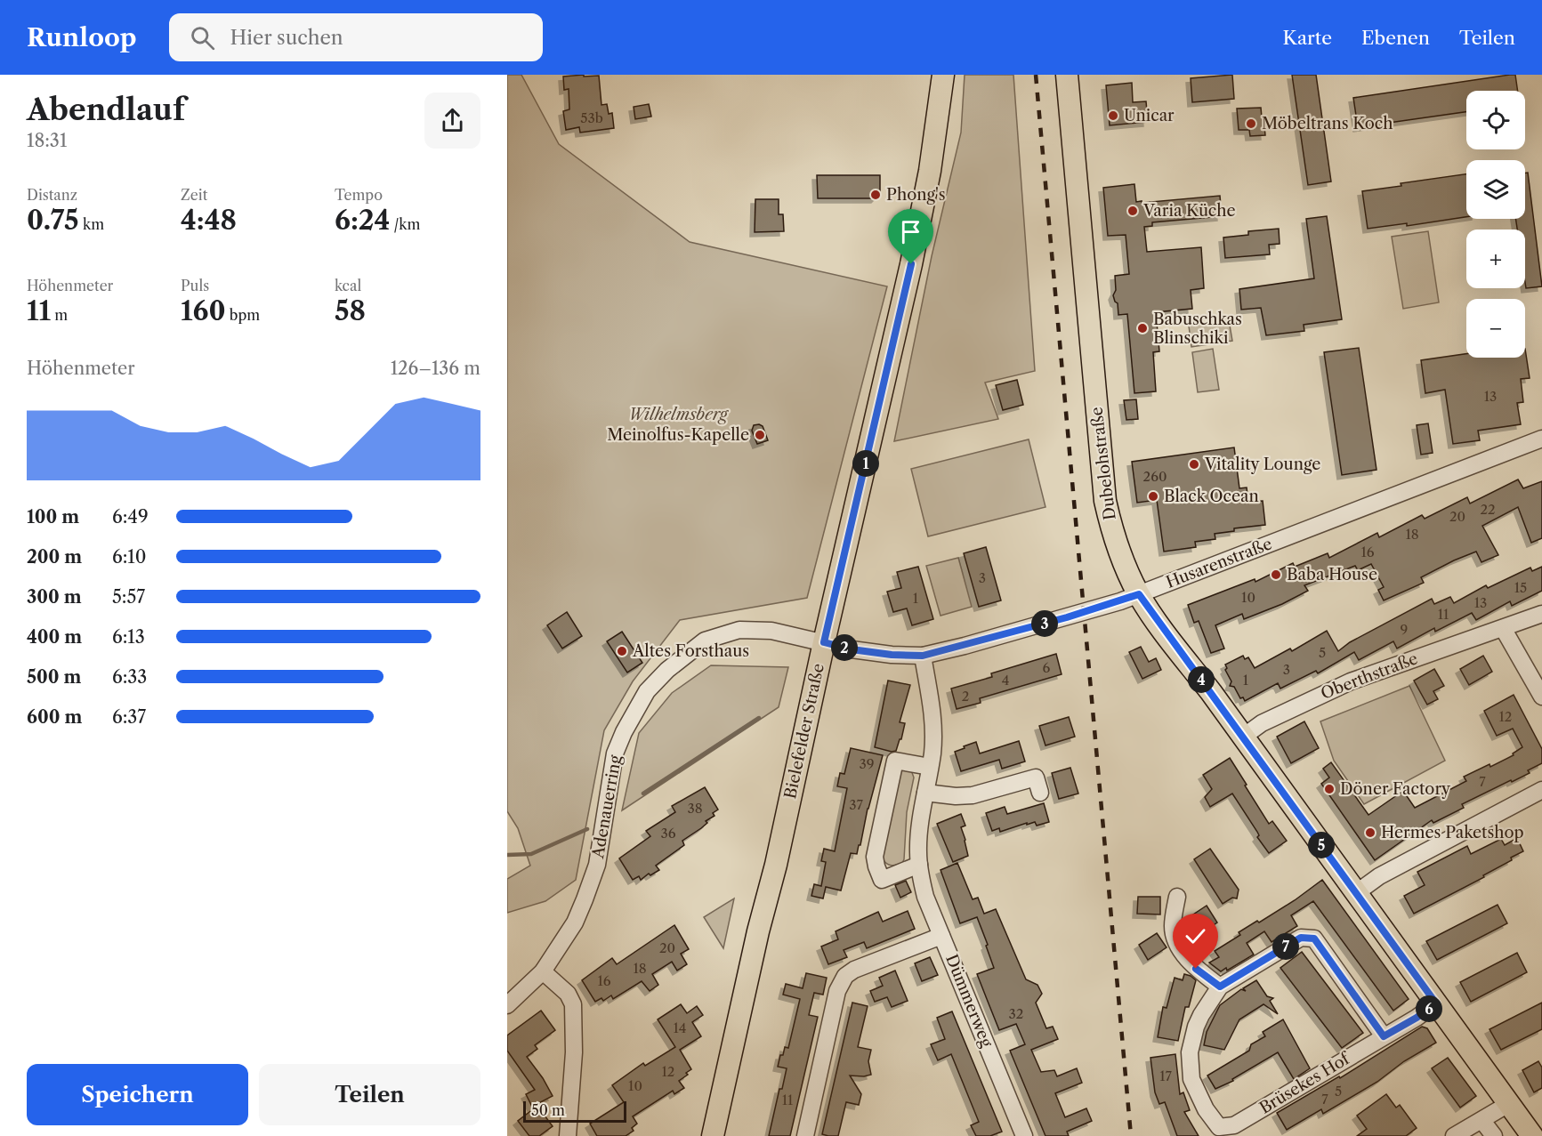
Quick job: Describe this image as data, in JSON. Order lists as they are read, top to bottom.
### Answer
{
  "streets": {
    "main road": ["Dubelohstraße", "Bielefelder Straße"],
    "street": [
      "Husarenstraße",
      "Oberthstraße",
      "Adenauerring",
      "Dümmerweg",
      "Brüsekes Hof"
    ]
  },
  "crossings": [
    ["Dubelohstraße", "Husarenstraße"],
    ["Dubelohstraße", "Oberthstraße"],
    ["Dubelohstraße", "Brüsekes Hof"],
    ["Husarenstraße", "Bielefelder Straße"],
    ["Husarenstraße", "Adenauerring"],
    ["Husarenstraße", "Dümmerweg"],
    ["Bielefelder Straße", "Adenauerring"]
  ],
  "parks": ["Wilhelmsberg"],
  "places": [
    "Unicar",
    "Möbeltrans Koch",
    "Phong's",
    "Varia Küche",
    "Babuschkas Blinschiki",
    "Meinolfus-Kapelle",
    "Vitality Lounge",
    "Black Ocean",
    "Baba House",
    "Altes Forsthaus",
    "Döner Factory",
    "Hermes Paketshop"
  ],
  "house_numbers": [
    "53b",
    "13",
    "260",
    "22",
    "20",
    "18",
    "16",
    "3",
    "15",
    "10",
    "1",
    "13",
    "11",
    "9",
    "5",
    "6",
    "3",
    "4",
    "1",
    "2",
    "12",
    "39",
    "7",
    "37",
    "38",
    "36",
    "20",
    "18",
    "16",
    "32",
    "14",
    "12",
    "17",
    "10",
    "5",
    "7",
    "11"
  ],
  "scale_bar": "50 m",
  "page": {
    "header": "Runloop",
    "search": "Hier suchen",
    "nav": ["Karte", "Ebenen", "Teilen"],
    "heading": ["Abendlauf", "18:31"],
    "map_buttons": ["+", "−"],
    "stats": [
      ["Distanz", "0.75 km"],
      ["Zeit", "4:48"],
      ["Tempo", "6:24 /km"],
      ["Höhenmeter", "11 m"],
      ["Puls", "160 bpm"],
      ["kcal", "58"]
    ],
    "chart": ["Höhenmeter", "126–136 m"],
    "pins": [
      "1",
      "3",
      "2",
      "4",
      "5",
      "7",
      "6"
    ],
    "list": [
      {
        "name": "100 m",
        "note": "6:49"
      },
      {
        "name": "200 m",
        "note": "6:10"
      },
      {
        "name": "300 m",
        "note": "5:57"
      },
      {
        "name": "400 m",
        "note": "6:13"
      },
      {
        "name": "500 m",
        "note": "6:33"
      },
      {
        "name": "600 m",
        "note": "6:37"
      }
    ],
    "buttons": ["Speichern", "Teilen"],
    "scale": "50 m"
  }
}
